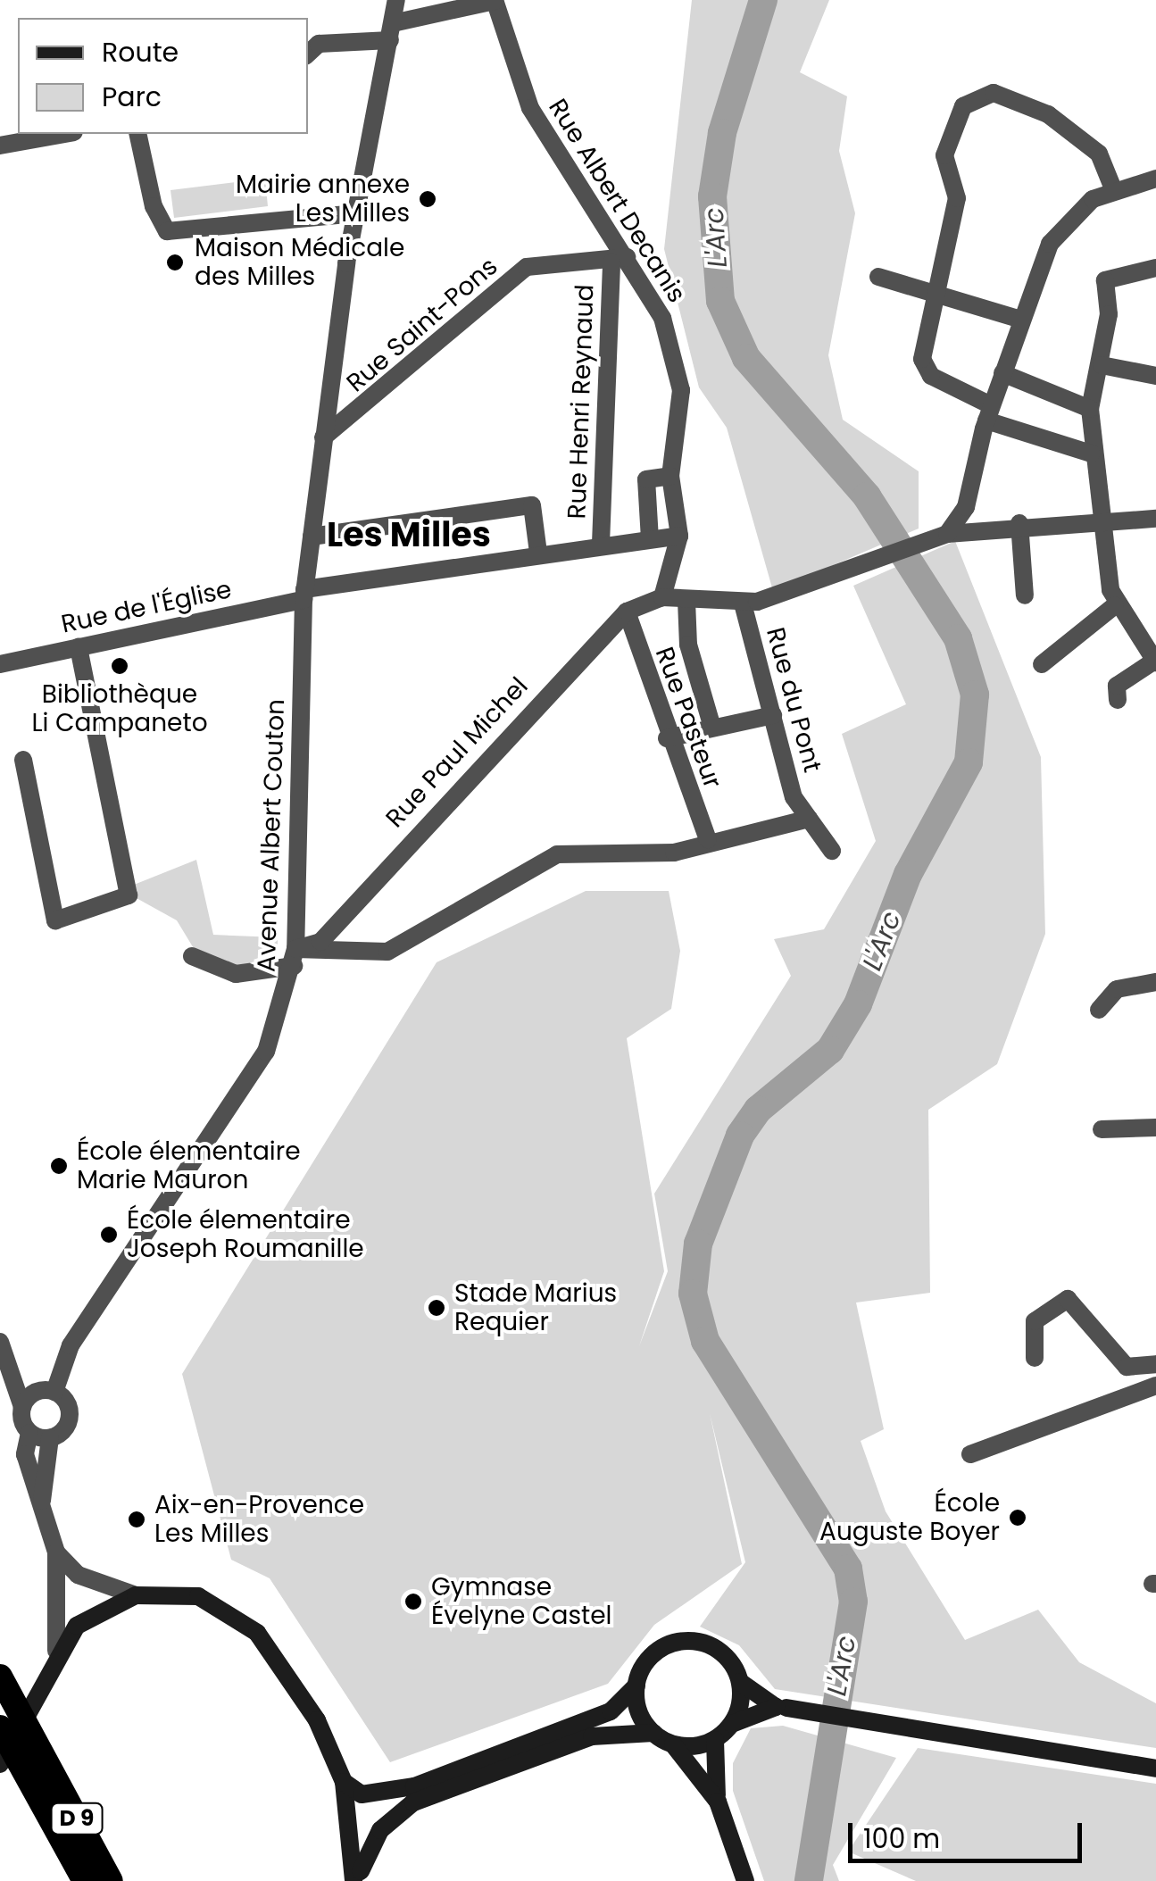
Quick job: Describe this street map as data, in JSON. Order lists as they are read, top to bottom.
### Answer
{
  "streets": {
    "highway": ["D 9"],
    "street": [
      "Rue Albert Decanis",
      "Rue Saint-Pons",
      "Rue Henri Reynaud",
      "Rue de l'Église",
      "Rue du Pont",
      "Rue Pasteur",
      "Rue Paul Michel",
      "Avenue Albert Couton"
    ]
  },
  "crossings": [
    ["Rue Albert Decanis", "Rue Saint-Pons"],
    ["Rue Albert Decanis", "Rue Henri Reynaud"],
    ["Rue Albert Decanis", "Rue de l'Église"],
    ["Rue Saint-Pons", "Rue Henri Reynaud"],
    ["Rue Saint-Pons", "Avenue Albert Couton"],
    ["Rue Henri Reynaud", "Rue de l'Église"],
    ["Rue de l'Église", "Avenue Albert Couton"],
    ["Rue Pasteur", "Rue Paul Michel"],
    ["Rue Paul Michel", "Avenue Albert Couton"]
  ],
  "districts": ["Les Milles"],
  "water": ["L'Arc"],
  "places": [
    "Mairie annexe Les Milles",
    "Maison Médicale des Milles",
    "Bibliothèque Li Campaneto",
    "École élementaire Marie Mauron",
    "École élementaire Joseph Roumanille",
    "Stade Marius Requier",
    "École Auguste Boyer",
    "Aix-en-Provence Les Milles",
    "Gymnase Évelyne Castel"
  ],
  "legend": ["Route", "Parc"],
  "scale_bar": "100 m"
}
